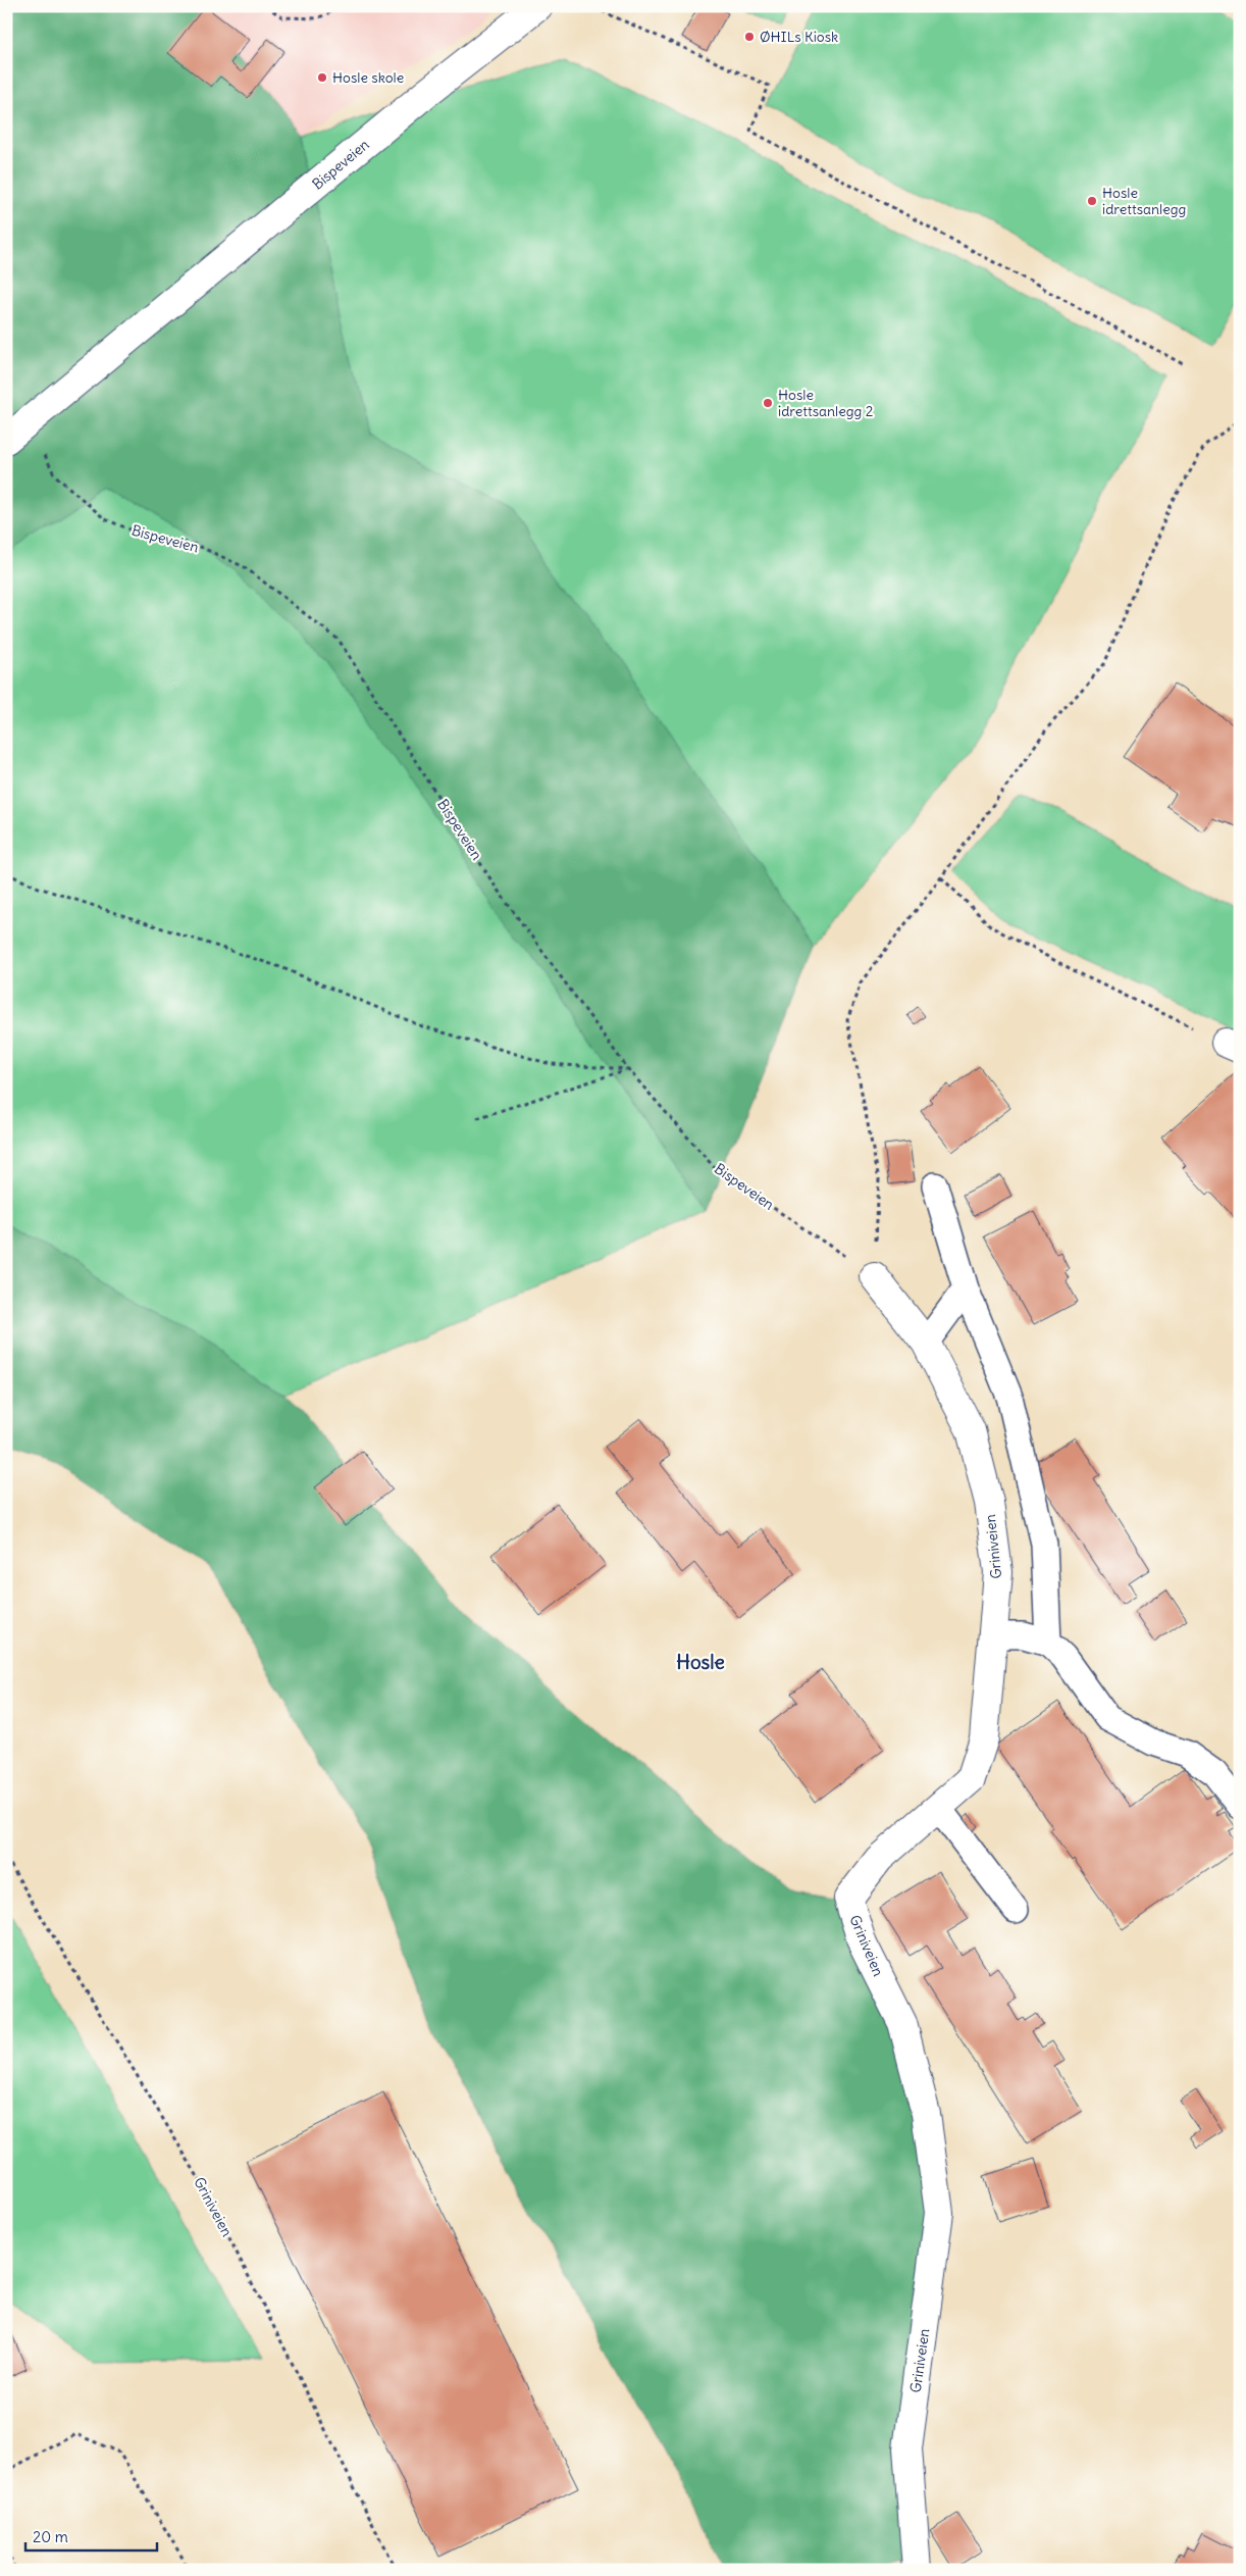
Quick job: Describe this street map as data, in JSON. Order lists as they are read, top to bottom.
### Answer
{
  "streets": {
    "street": ["Bispeveien", "Griniveien"]
  },
  "crossings": [
    ["Bispeveien", "Griniveien"]
  ],
  "districts": ["Hosle"],
  "places": [
    "ØHILs Kiosk",
    "Hosle skole",
    "Hosle idrettsanlegg",
    "Hosle idrettsanlegg 2"
  ],
  "scale_bar": "20 m"
}
